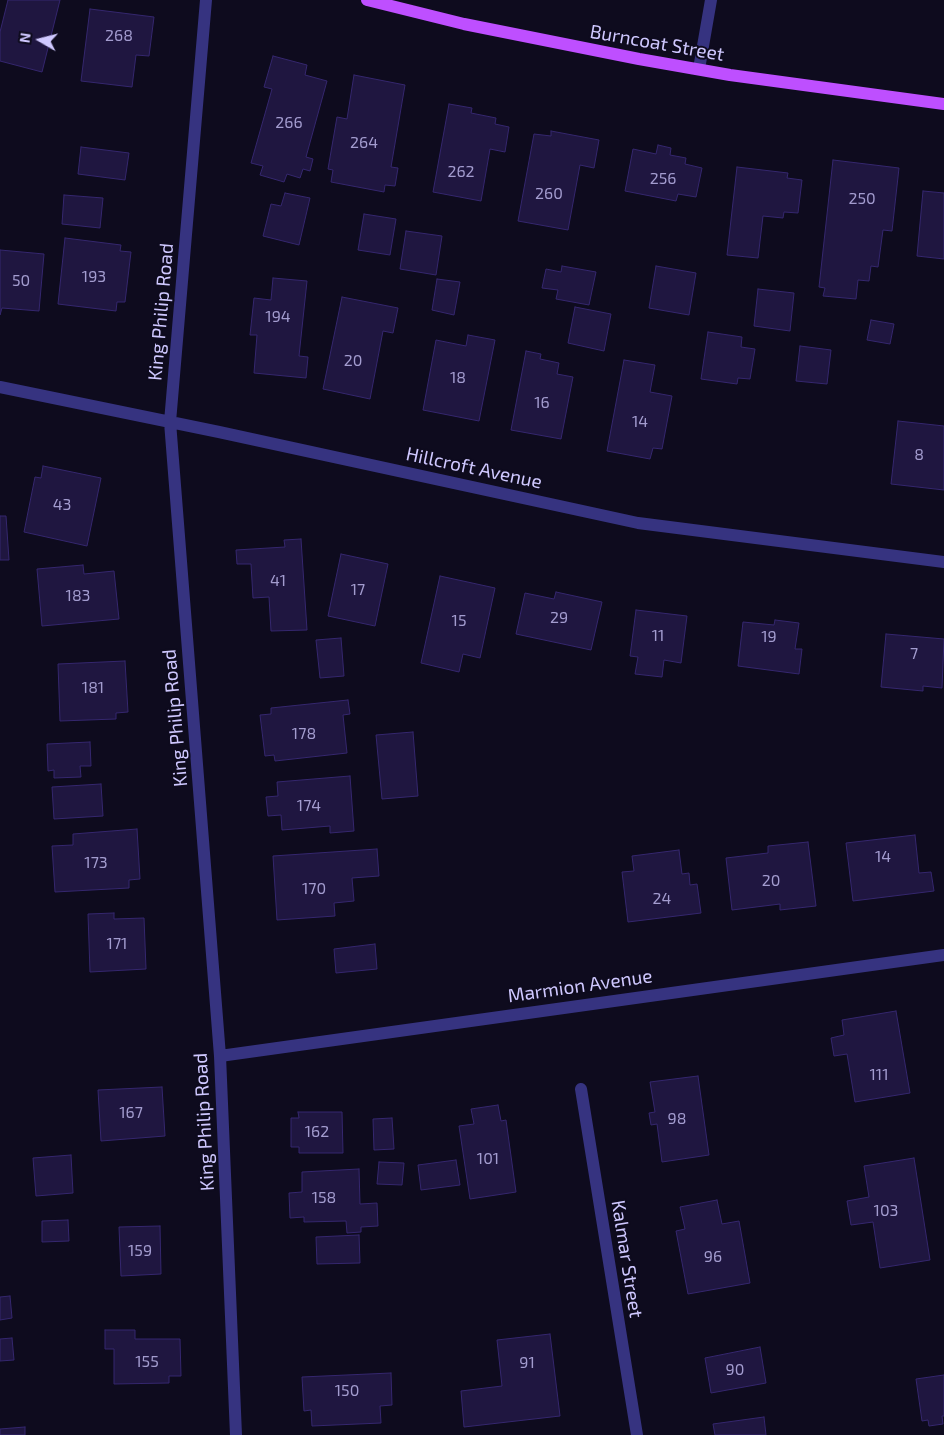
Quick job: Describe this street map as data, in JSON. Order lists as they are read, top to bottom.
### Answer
{
  "streets": {
    "main road": ["Burncoat Street"],
    "street": [
      "King Philip Road",
      "Hillcroft Avenue",
      "Marmion Avenue",
      "Kalmar Street"
    ]
  },
  "crossings": [
    ["King Philip Road", "Hillcroft Avenue"],
    ["King Philip Road", "Marmion Avenue"]
  ],
  "house_numbers": [
    "268",
    "266",
    "264",
    "262",
    "256",
    "260",
    "250",
    "193",
    "50",
    "194",
    "20",
    "18",
    "16",
    "14",
    "8",
    "43",
    "41",
    "17",
    "183",
    "29",
    "15",
    "11",
    "19",
    "7",
    "181",
    "178",
    "174",
    "14",
    "173",
    "20",
    "170",
    "24",
    "171",
    "111",
    "167",
    "98",
    "162",
    "101",
    "158",
    "103",
    "159",
    "96",
    "155",
    "91",
    "90",
    "150"
  ],
  "north": "left"
}
